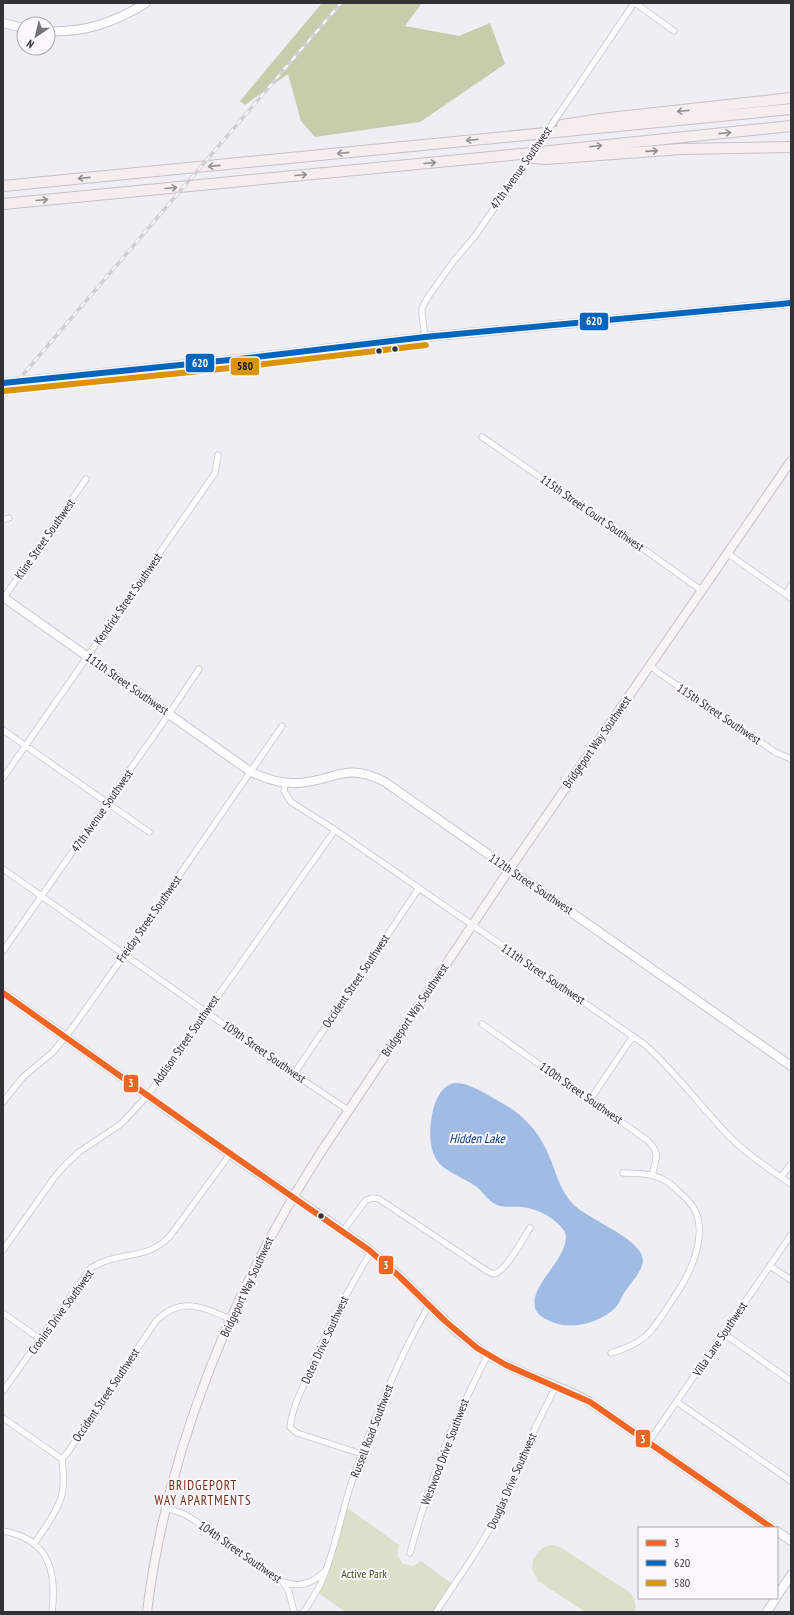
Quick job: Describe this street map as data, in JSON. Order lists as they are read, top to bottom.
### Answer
{
  "streets": {
    "main road": ["Bridgeport Way Southwest"],
    "street": [
      "47th Avenue Southwest",
      "115th Street Court Southwest",
      "Kline Street Southwest",
      "Kendrick Street Southwest",
      "111th Street Southwest",
      "115th Street Southwest",
      "112th Street Southwest",
      "Freiday Street Southwest",
      "Occident Street Southwest",
      "Addison Street Southwest",
      "109th Street Southwest",
      "110th Street Southwest",
      "Cronins Drive Southwest",
      "Villa Lane Southwest",
      "Doten Drive Southwest",
      "Russell Road Southwest",
      "Westwood Drive Southwest",
      "Douglas Drive Southwest",
      "104th Street Southwest"
    ]
  },
  "crossings": [
    ["47th Avenue Southwest", "111th Street Southwest"],
    ["47th Avenue Southwest", "109th Street Southwest"],
    ["115th Street Court Southwest", "Bridgeport Way Southwest"],
    ["Kline Street Southwest", "111th Street Southwest"],
    ["Kendrick Street Southwest", "111th Street Southwest"],
    ["111th Street Southwest", "Bridgeport Way Southwest"],
    ["111th Street Southwest", "112th Street Southwest"],
    ["111th Street Southwest", "Freiday Street Southwest"],
    ["111th Street Southwest", "Occident Street Southwest"],
    ["111th Street Southwest", "Addison Street Southwest"],
    ["115th Street Southwest", "Bridgeport Way Southwest"],
    ["Bridgeport Way Southwest", "112th Street Southwest"],
    ["Bridgeport Way Southwest", "Occident Street Southwest"],
    ["Bridgeport Way Southwest", "109th Street Southwest"],
    ["Bridgeport Way Southwest", "104th Street Southwest"],
    ["112th Street Southwest", "Freiday Street Southwest"],
    ["Freiday Street Southwest", "109th Street Southwest"],
    ["Occident Street Southwest", "109th Street Southwest"],
    ["Addison Street Southwest", "109th Street Southwest"],
    ["Doten Drive Southwest", "Russell Road Southwest"],
    ["Russell Road Southwest", "104th Street Southwest"]
  ],
  "districts": ["BRIDGEPORT WAY APARTMENTS"],
  "water": ["Hidden Lake"],
  "parks": ["Active Park"],
  "lines": ["transit line 620", "transit line 580", "transit line 3"],
  "legend": ["3", "620", "580"],
  "north": "bottom left"
}
